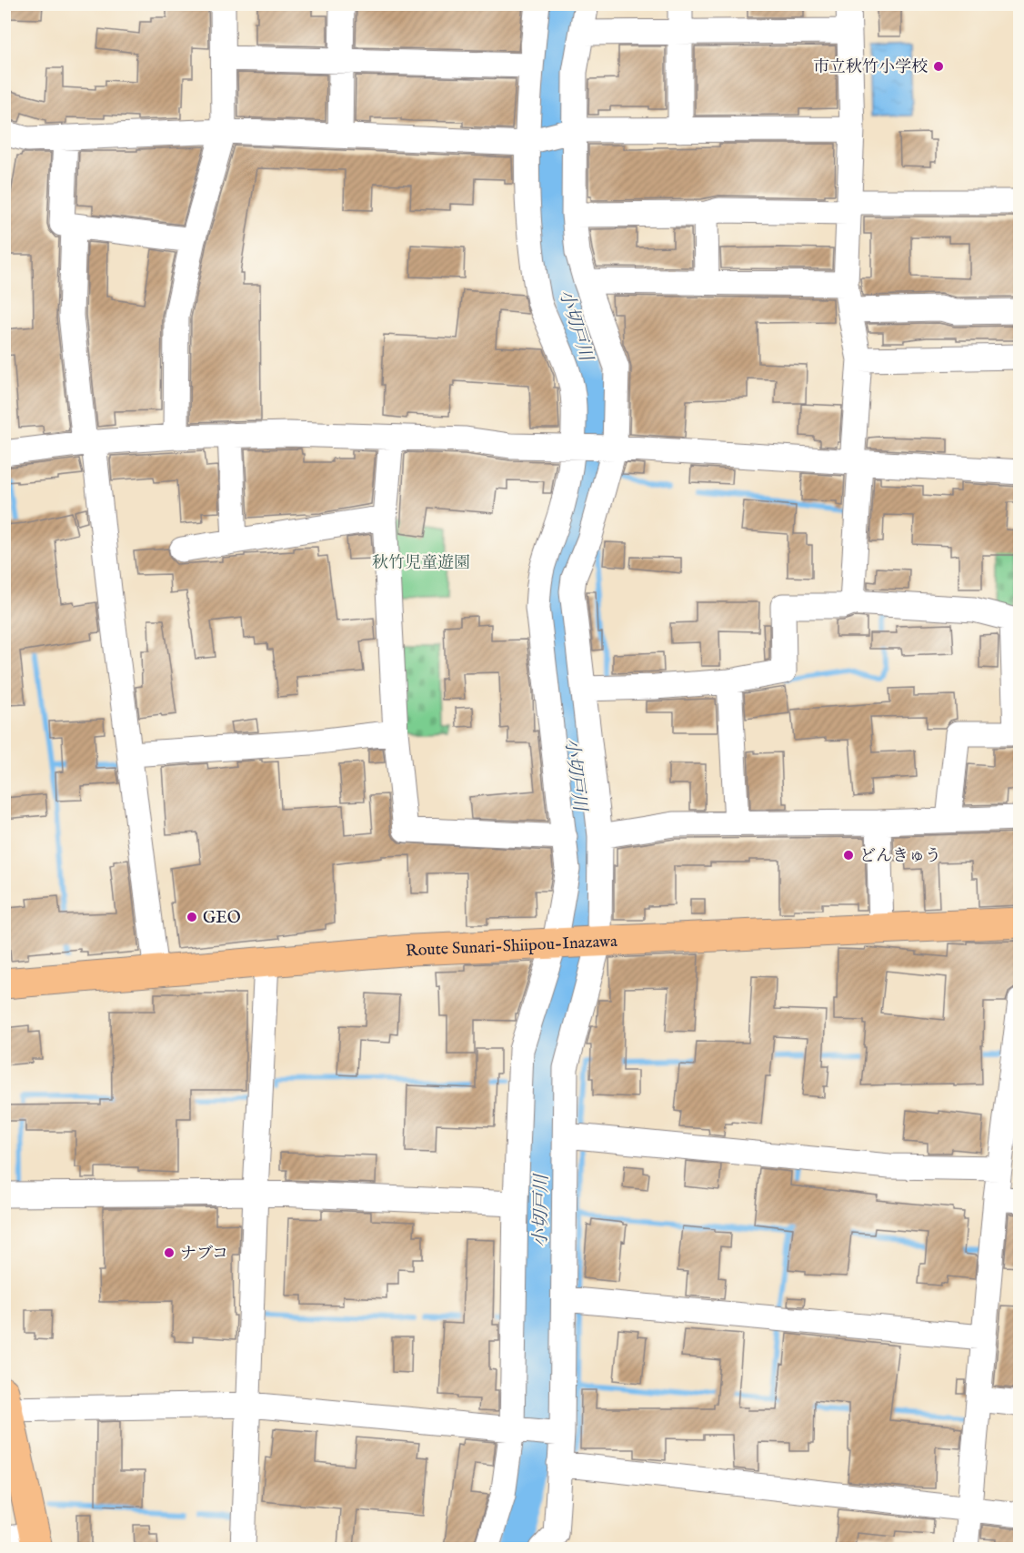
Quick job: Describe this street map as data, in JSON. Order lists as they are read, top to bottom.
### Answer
{
  "streets": {
    "main road": ["Route Sunari-Shiipou-Inazawa"]
  },
  "water": ["小切戸川"],
  "parks": ["秋竹児童遊園"],
  "places": [
    "市立秋竹小学校",
    "どんきゅう",
    "GEO",
    "ナブコ"
  ]
}
